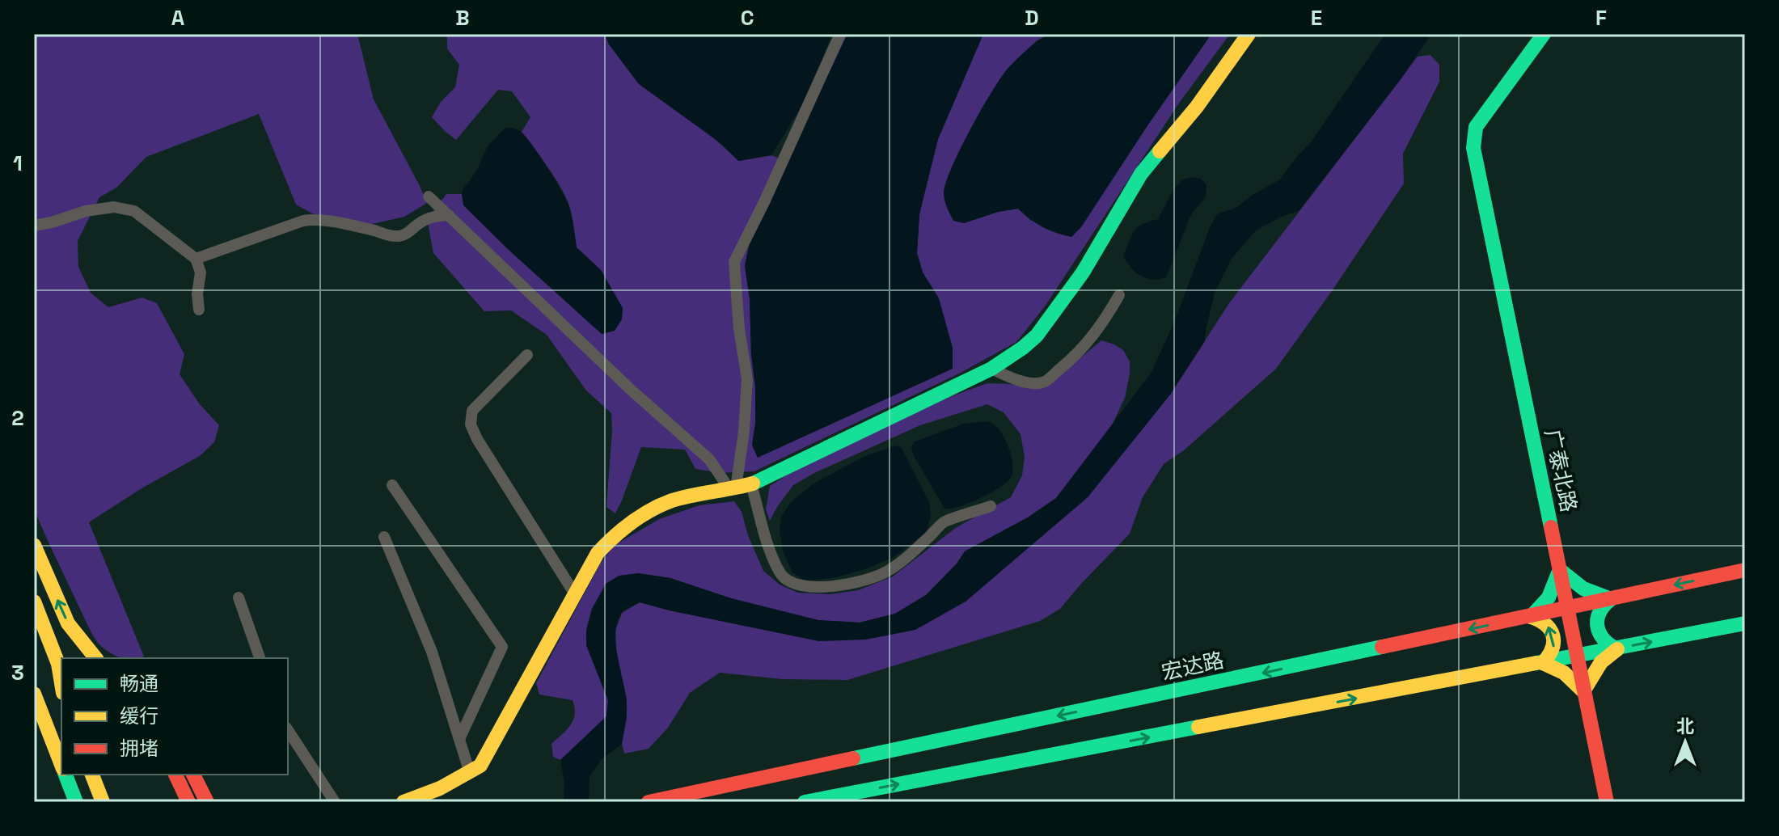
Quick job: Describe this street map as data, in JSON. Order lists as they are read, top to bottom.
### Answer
{
  "streets": {
    "main road": ["广泰北路", "宏达路"]
  },
  "crossings": [
    ["广泰北路", "宏达路"]
  ],
  "legend": ["畅通", "缓行", "拥堵"],
  "north": "top",
  "grid": {
    "columns": [
      "A",
      "B",
      "C",
      "D",
      "E",
      "F"
    ],
    "rows": ["1", "2", "3"]
  }
}
